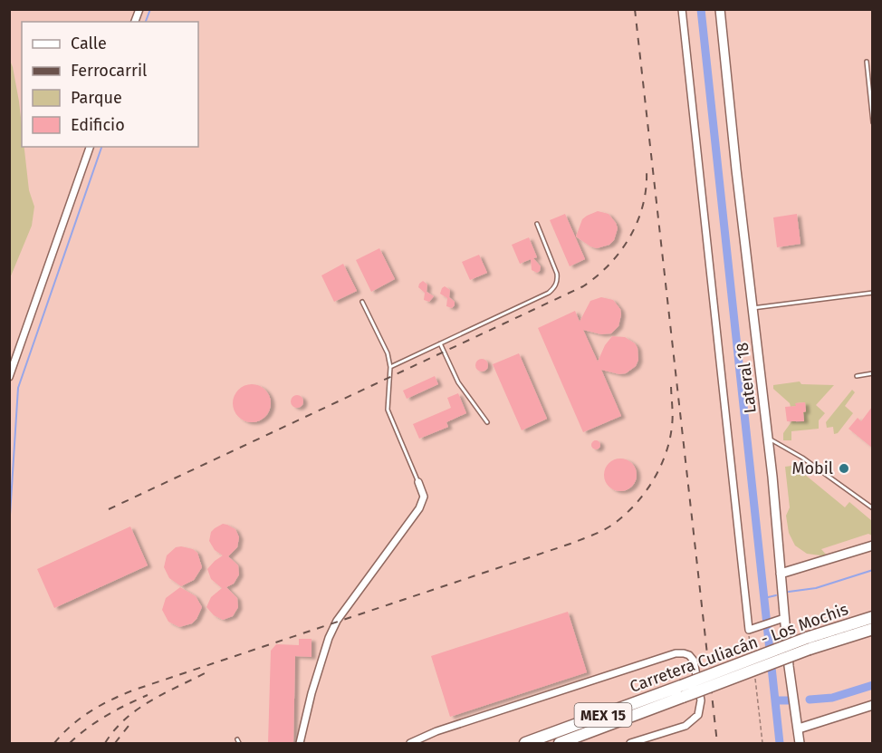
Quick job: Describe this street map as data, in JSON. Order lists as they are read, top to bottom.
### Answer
{
  "streets": {
    "highway": ["Carretera Culiacán - Los Mochis", "MEX 15"],
    "street": ["Lateral 18"]
  },
  "places": ["Mobil"],
  "legend": [
    "Calle",
    "Ferrocarril",
    "Parque",
    "Edificio"
  ]
}
